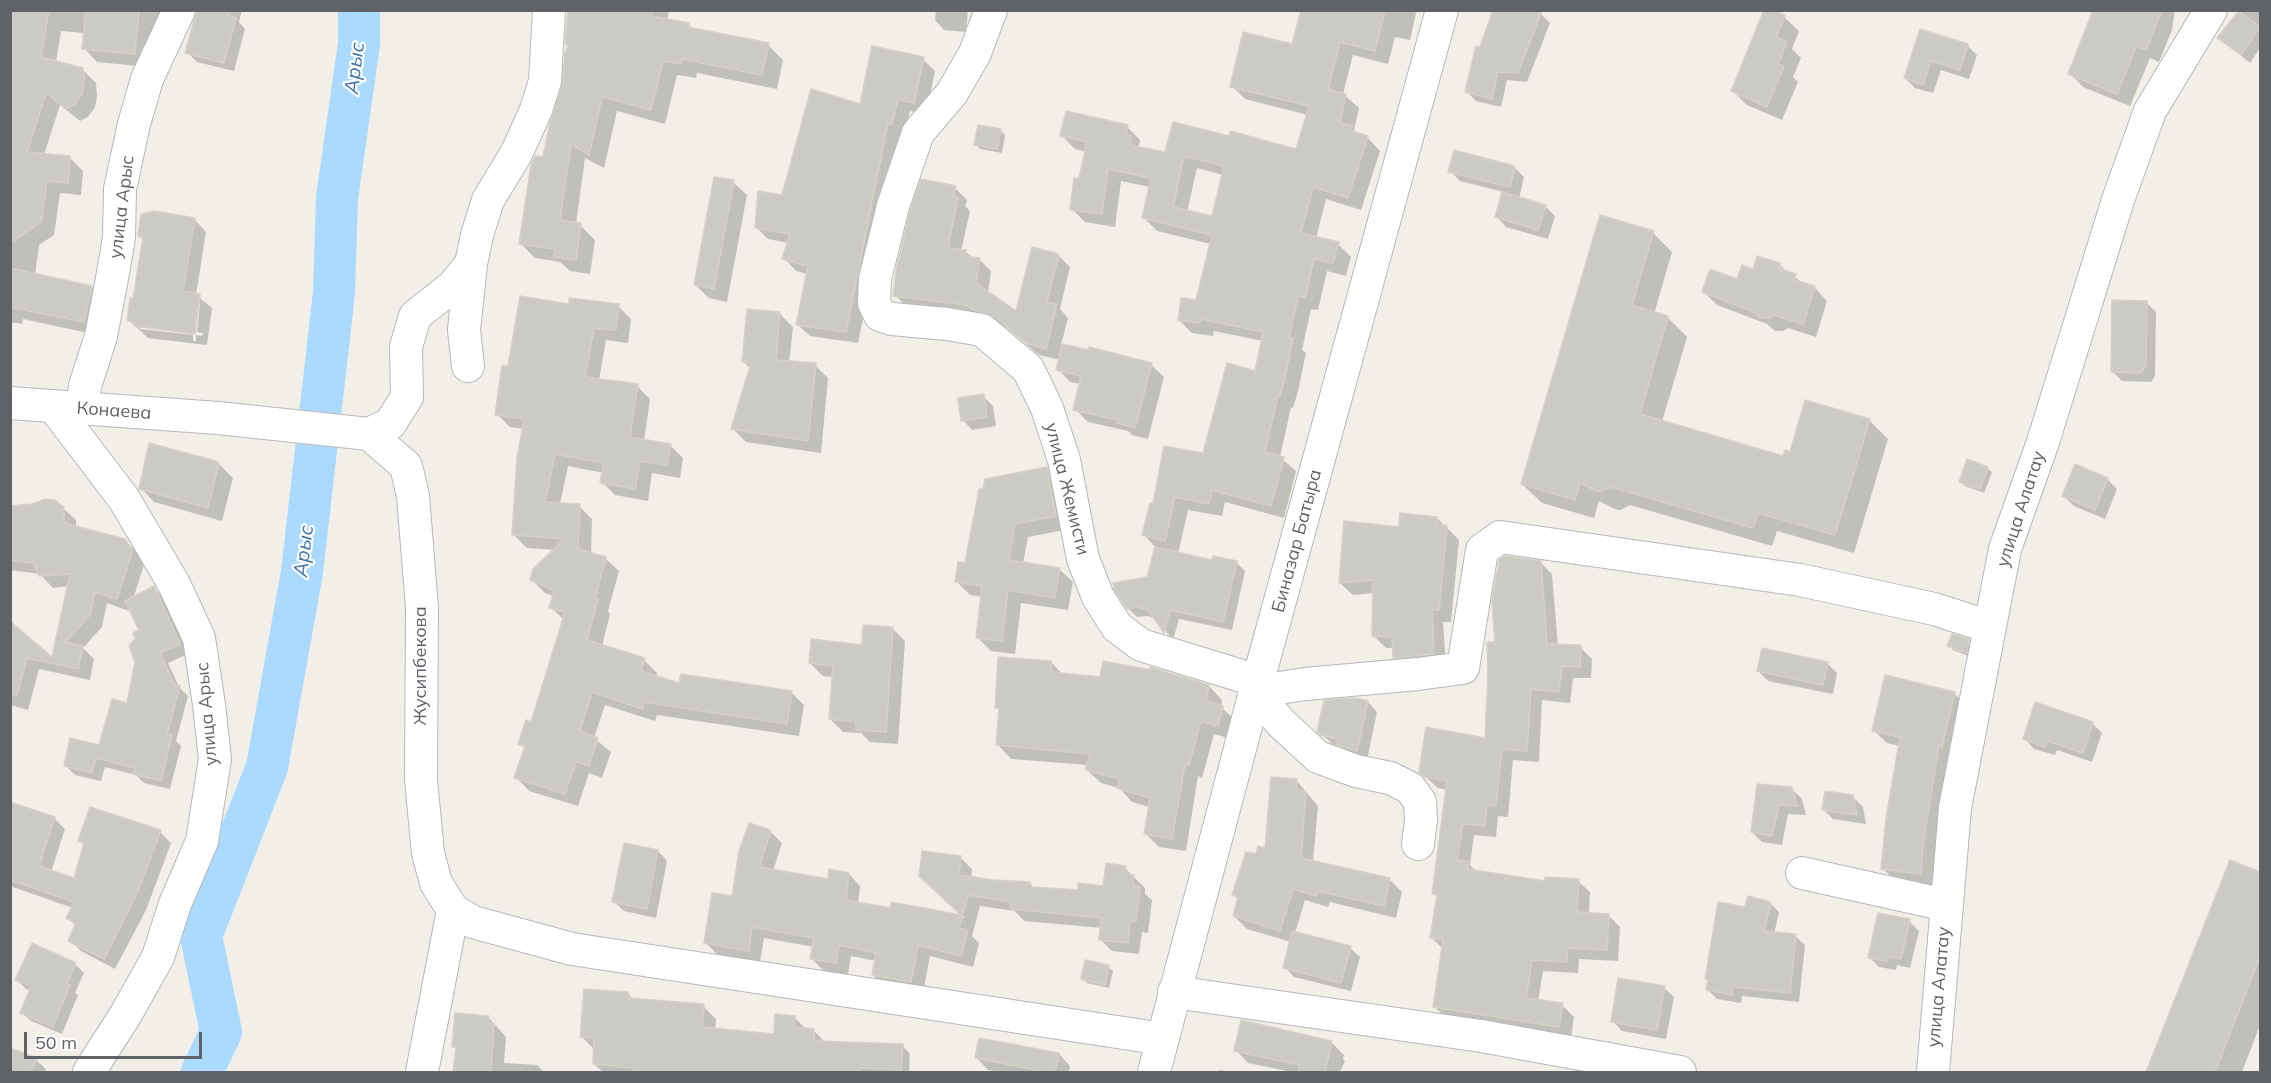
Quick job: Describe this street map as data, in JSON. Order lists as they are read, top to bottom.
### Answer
{
  "streets": {
    "street": [
      "улица Арыс",
      "Конаева",
      "улица Жемисти",
      "улица Алатау",
      "Биназар Батыра",
      "Жусипбекова"
    ]
  },
  "crossings": [
    ["улица Арыс", "Конаева"],
    ["Конаева", "Жусипбекова"],
    ["улица Жемисти", "Биназар Батыра"]
  ],
  "water": ["Арыс"],
  "scale_bar": "50 m"
}
